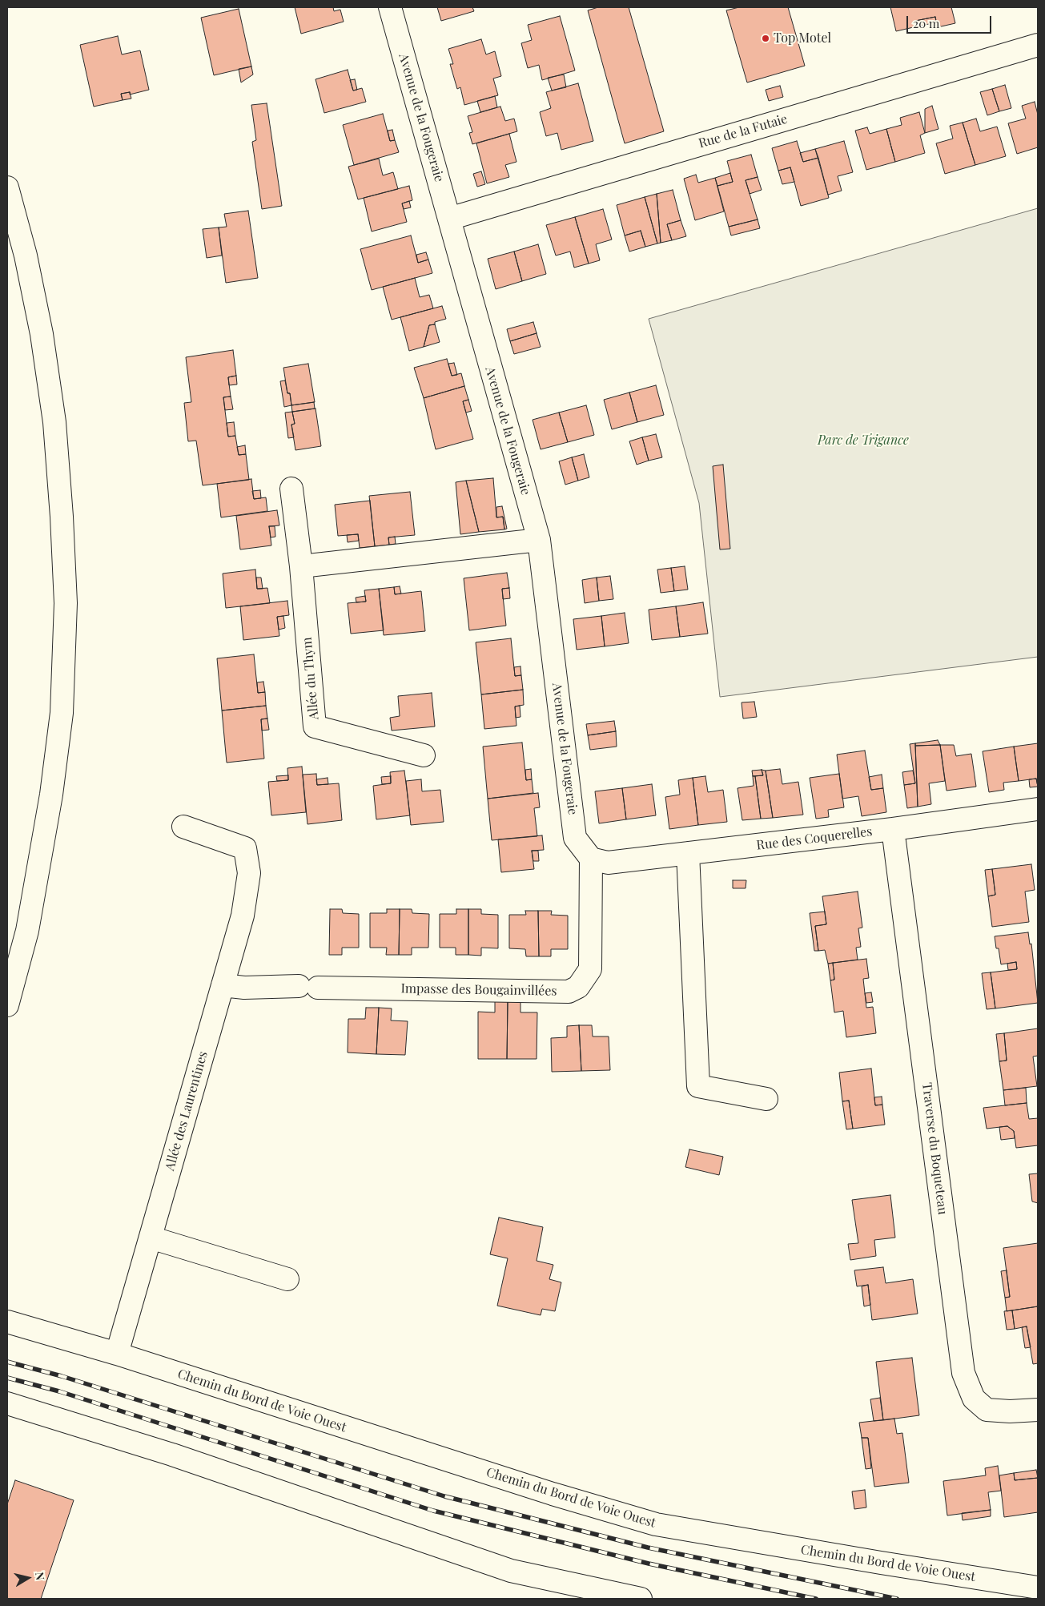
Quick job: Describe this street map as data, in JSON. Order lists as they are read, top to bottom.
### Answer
{
  "streets": {
    "street": [
      "Avenue de la Fougeraie",
      "Rue de la Futaie",
      "Allée du Thym",
      "Rue des Coquerelles",
      "Impasse des Bougainvillées",
      "Allée des Laurentines",
      "Traverse du Boqueteau",
      "Chemin du Bord de Voie Ouest"
    ]
  },
  "crossings": [
    ["Avenue de la Fougeraie", "Rue de la Futaie"],
    ["Avenue de la Fougeraie", "Rue des Coquerelles"],
    ["Avenue de la Fougeraie", "Impasse des Bougainvillées"],
    ["Rue des Coquerelles", "Impasse des Bougainvillées"],
    ["Rue des Coquerelles", "Traverse du Boqueteau"],
    ["Impasse des Bougainvillées", "Allée des Laurentines"],
    ["Allée des Laurentines", "Chemin du Bord de Voie Ouest"]
  ],
  "parks": ["Parc de Trigance"],
  "places": ["Top Motel"],
  "scale_bar": "20 m",
  "north": "right"
}
